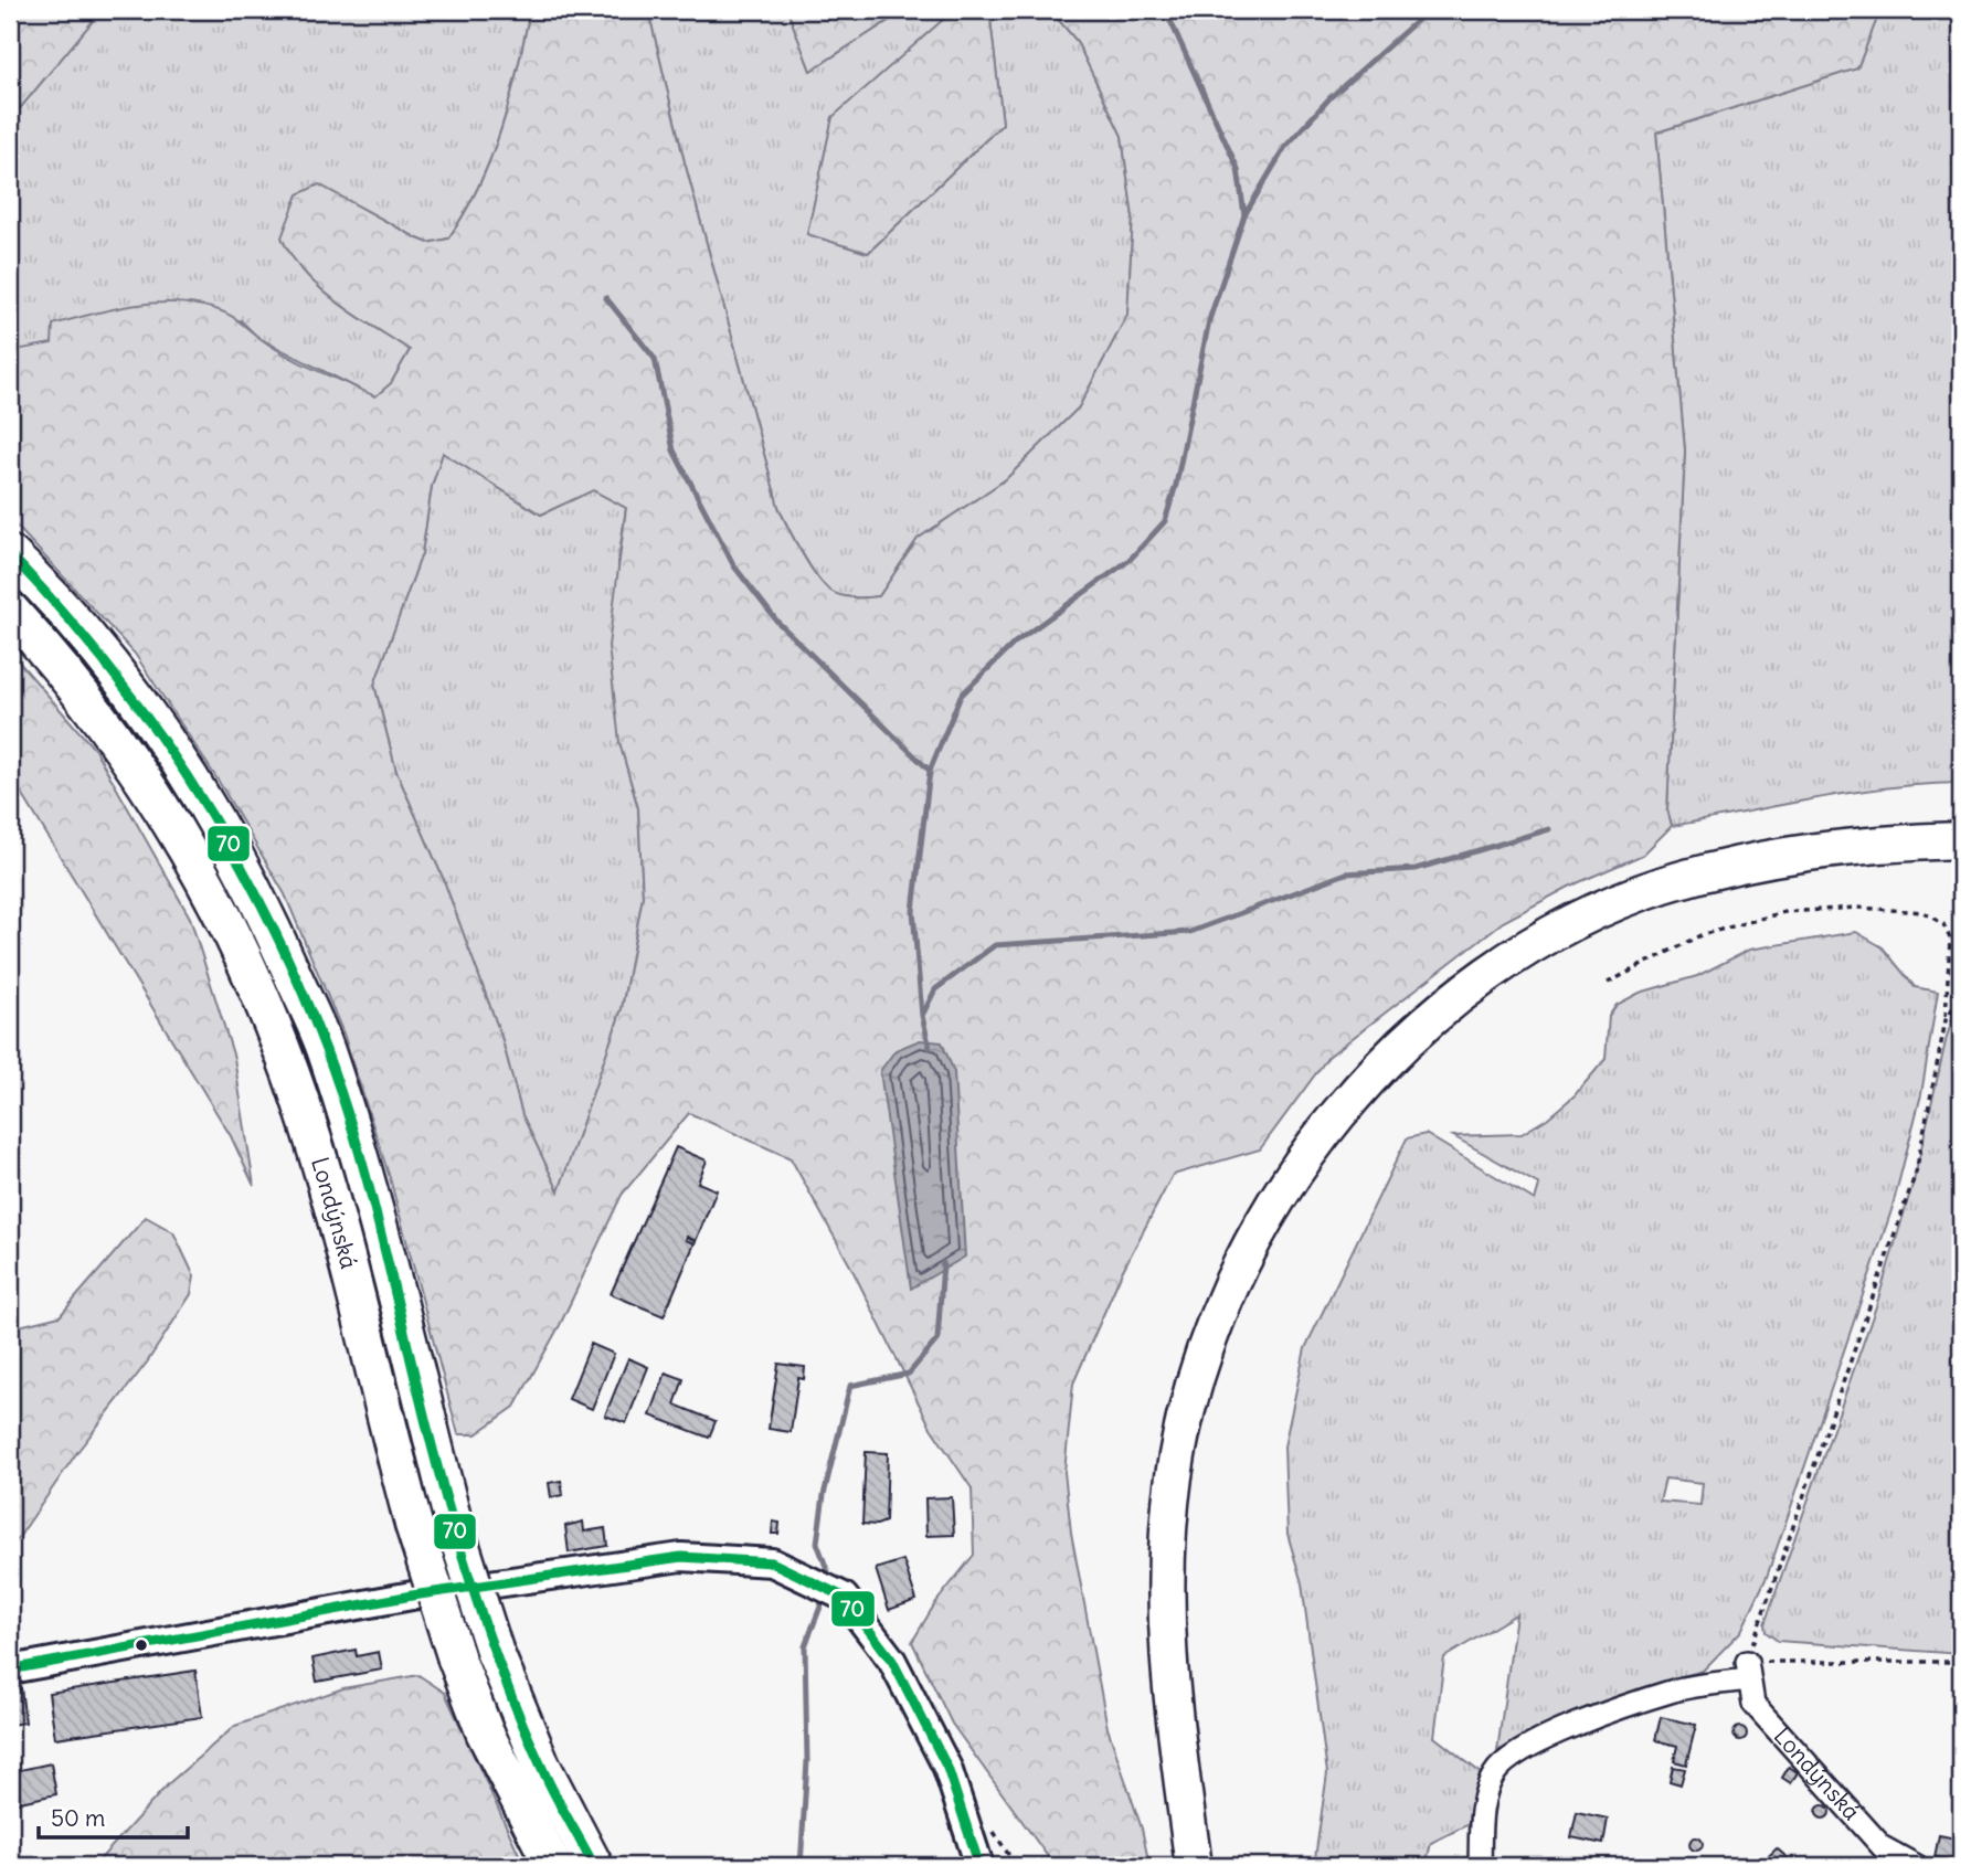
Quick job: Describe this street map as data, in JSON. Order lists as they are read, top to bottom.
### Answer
{
  "streets": {
    "highway": ["Londýnská"]
  },
  "lines": ["transit line 70"],
  "scale_bar": "50 m"
}
